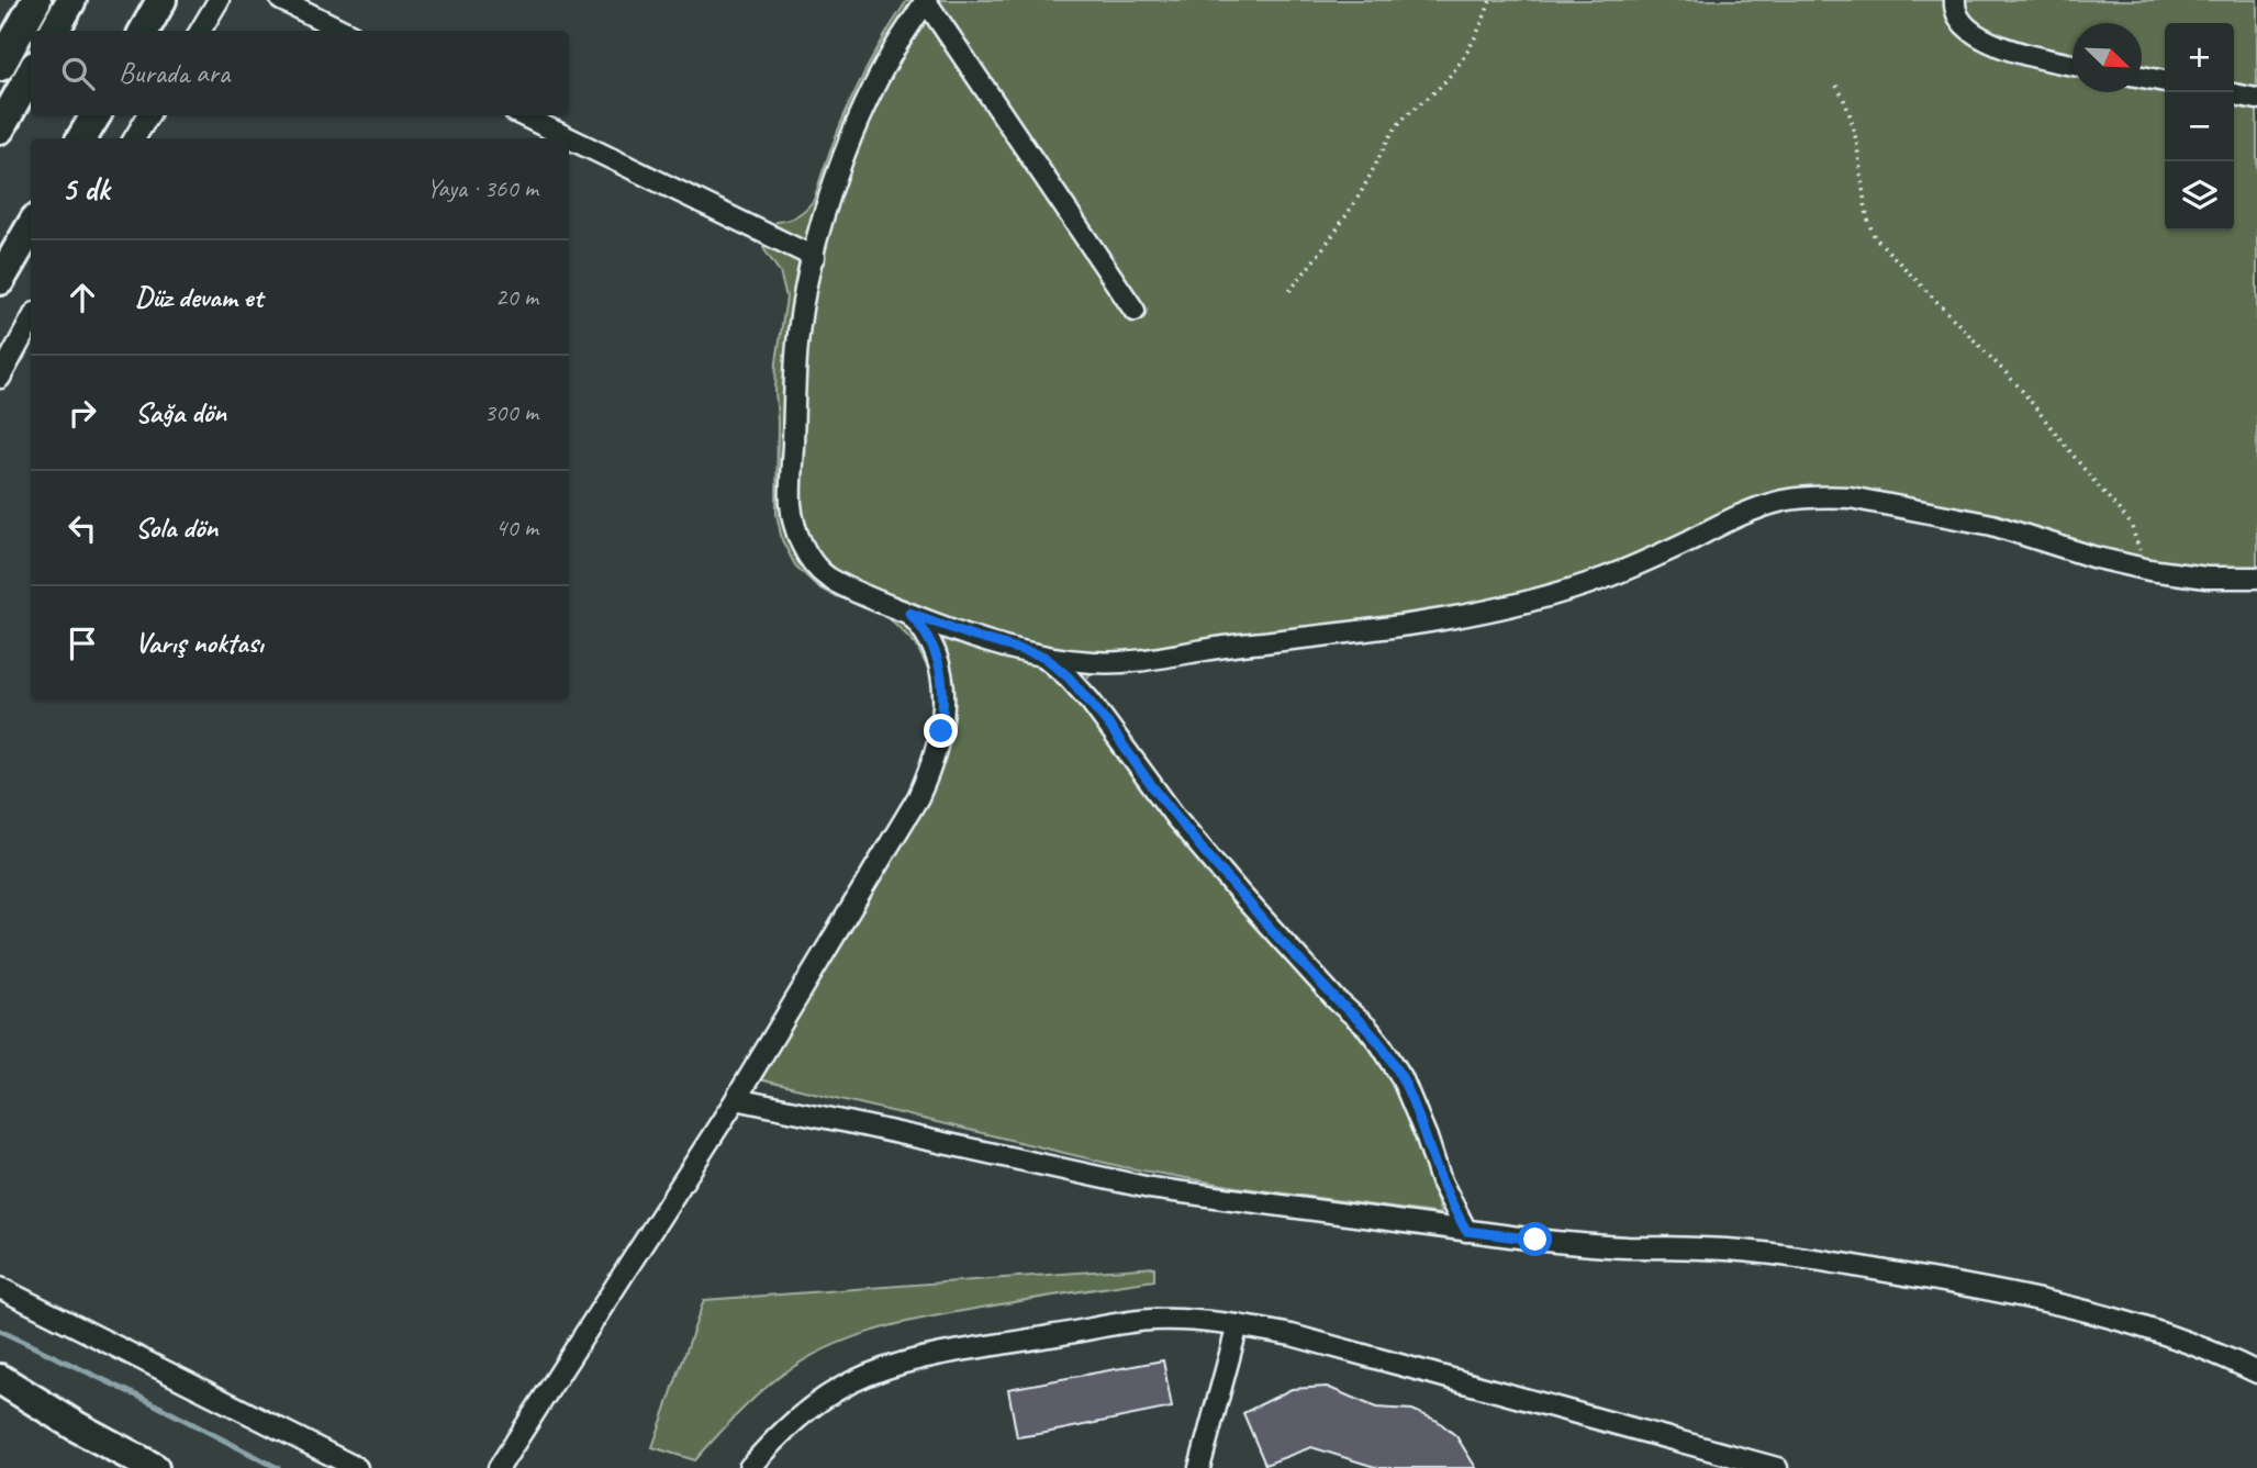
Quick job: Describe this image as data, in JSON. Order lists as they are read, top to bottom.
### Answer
{
  "north": "bottom right",
  "page": {
    "map_buttons": ["+", "−"],
    "search": "Burada ara",
    "heading": ["5 dk", "Yaya · 360 m"],
    "list": [
      ["Düz devam et", "20 m"],
      ["Sağa dön", "300 m"],
      ["Sola dön", "40 m"],
      "Varış noktası"
    ]
  }
}
